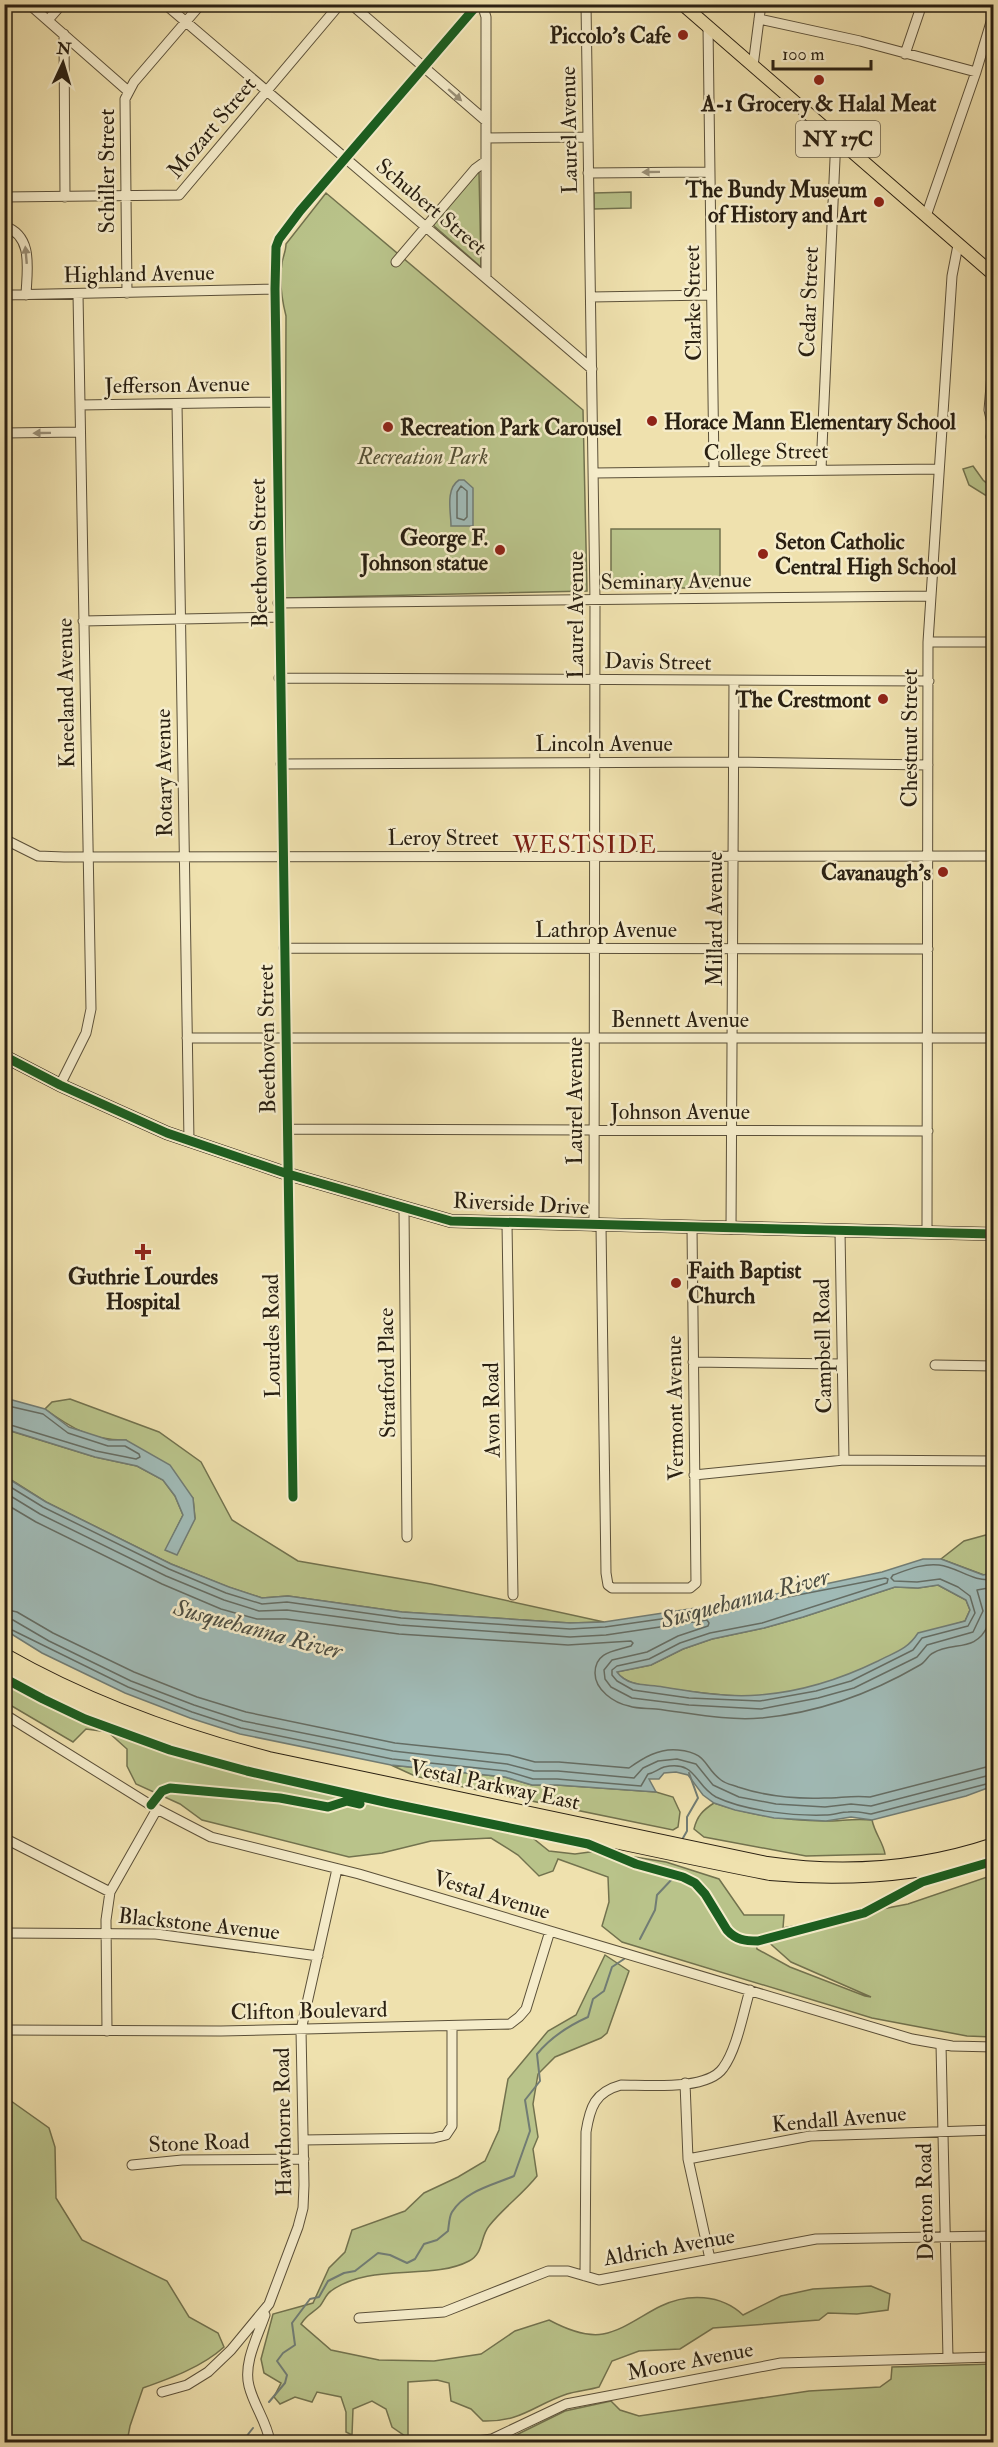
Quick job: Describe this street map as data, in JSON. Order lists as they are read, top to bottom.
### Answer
{
  "streets": {
    "main road": ["NY 17C", "Riverside Drive", "Vestal Parkway East"],
    "street": [
      "Mozart Street",
      "Laurel Avenue",
      "Schiller Street",
      "Schubert Street",
      "Highland Avenue",
      "Cedar Street",
      "Clarke Street",
      "Jefferson Avenue",
      "College Street",
      "Beethoven Street",
      "Seminary Avenue",
      "Davis Street",
      "Kneeland Avenue",
      "Chestnut Street",
      "Lincoln Avenue",
      "Rotary Avenue",
      "Leroy Street",
      "Millard Avenue",
      "Lathrop Avenue",
      "Bennett Avenue",
      "Johnson Avenue",
      "Lourdes Road",
      "Campbell Road",
      "Stratford Place",
      "Vermont Avenue",
      "Avon Road",
      "Vestal Avenue",
      "Blackstone Avenue",
      "Clifton Boulevard",
      "Kendall Avenue",
      "Hawthorne Road",
      "Stone Road",
      "Denton Road",
      "Aldrich Avenue",
      "Moore Avenue"
    ]
  },
  "crossings": [
    ["Mozart Street", "Schiller Street"],
    ["Mozart Street", "Schubert Street"],
    ["Laurel Avenue", "Schubert Street"],
    ["Laurel Avenue", "College Street"],
    ["Laurel Avenue", "Seminary Avenue"],
    ["Laurel Avenue", "Davis Street"],
    ["Laurel Avenue", "Lincoln Avenue"],
    ["Laurel Avenue", "Leroy Street"],
    ["Laurel Avenue", "Lathrop Avenue"],
    ["Laurel Avenue", "Bennett Avenue"],
    ["Laurel Avenue", "Johnson Avenue"],
    ["Laurel Avenue", "Riverside Drive"],
    ["Laurel Avenue", "Vermont Avenue"],
    ["NY 17C", "Cedar Street"],
    ["NY 17C", "Clarke Street"],
    ["NY 17C", "Chestnut Street"],
    ["Schiller Street", "Schubert Street"],
    ["Schiller Street", "Highland Avenue"],
    ["Schubert Street", "Beethoven Street"],
    ["Highland Avenue", "Beethoven Street"],
    ["Highland Avenue", "Kneeland Avenue"],
    ["Cedar Street", "College Street"],
    ["Clarke Street", "College Street"],
    ["Jefferson Avenue", "Beethoven Street"],
    ["Jefferson Avenue", "Kneeland Avenue"],
    ["Jefferson Avenue", "Rotary Avenue"],
    ["College Street", "Chestnut Street"],
    ["Beethoven Street", "Seminary Avenue"],
    ["Beethoven Street", "Davis Street"],
    ["Beethoven Street", "Lincoln Avenue"],
    ["Beethoven Street", "Leroy Street"],
    ["Beethoven Street", "Lathrop Avenue"],
    ["Beethoven Street", "Bennett Avenue"],
    ["Beethoven Street", "Johnson Avenue"],
    ["Beethoven Street", "Riverside Drive"],
    ["Beethoven Street", "Lourdes Road"],
    ["Seminary Avenue", "Chestnut Street"],
    ["Davis Street", "Chestnut Street"],
    ["Davis Street", "Millard Avenue"],
    ["Kneeland Avenue", "Leroy Street"],
    ["Kneeland Avenue", "Riverside Drive"],
    ["Chestnut Street", "Lincoln Avenue"],
    ["Chestnut Street", "Leroy Street"],
    ["Chestnut Street", "Lathrop Avenue"],
    ["Chestnut Street", "Bennett Avenue"],
    ["Chestnut Street", "Johnson Avenue"],
    ["Chestnut Street", "Riverside Drive"],
    ["Lincoln Avenue", "Millard Avenue"],
    ["Rotary Avenue", "Leroy Street"],
    ["Rotary Avenue", "Bennett Avenue"],
    ["Rotary Avenue", "Riverside Drive"],
    ["Leroy Street", "Millard Avenue"],
    ["Millard Avenue", "Lathrop Avenue"],
    ["Millard Avenue", "Bennett Avenue"],
    ["Millard Avenue", "Johnson Avenue"],
    ["Millard Avenue", "Riverside Drive"],
    ["Riverside Drive", "Lourdes Road"],
    ["Riverside Drive", "Campbell Road"],
    ["Riverside Drive", "Stratford Place"],
    ["Riverside Drive", "Vermont Avenue"],
    ["Riverside Drive", "Avon Road"],
    ["Vestal Avenue", "Clifton Boulevard"],
    ["Vestal Avenue", "Hawthorne Road"],
    ["Vestal Avenue", "Denton Road"],
    ["Blackstone Avenue", "Hawthorne Road"],
    ["Clifton Boulevard", "Hawthorne Road"],
    ["Kendall Avenue", "Denton Road"],
    ["Hawthorne Road", "Stone Road"],
    ["Denton Road", "Aldrich Avenue"],
    ["Denton Road", "Moore Avenue"]
  ],
  "districts": ["WESTSIDE"],
  "water": ["Susquehanna River"],
  "parks": ["Recreation Park"],
  "places": {
    "other": [
      "Piccolo's Cafe",
      "A-1 Grocery & Halal Meat",
      "The Bundy Museum of History and Art",
      "Horace Mann Elementary School",
      "Recreation Park Carousel",
      "George F. Johnson statue",
      "Seton Catholic Central High School",
      "The Crestmont",
      "Cavanaugh's",
      "Faith Baptist Church"
    ],
    "health": ["Guthrie Lourdes Hospital"]
  },
  "scale_bar": "100 m",
  "north": "top"
}
